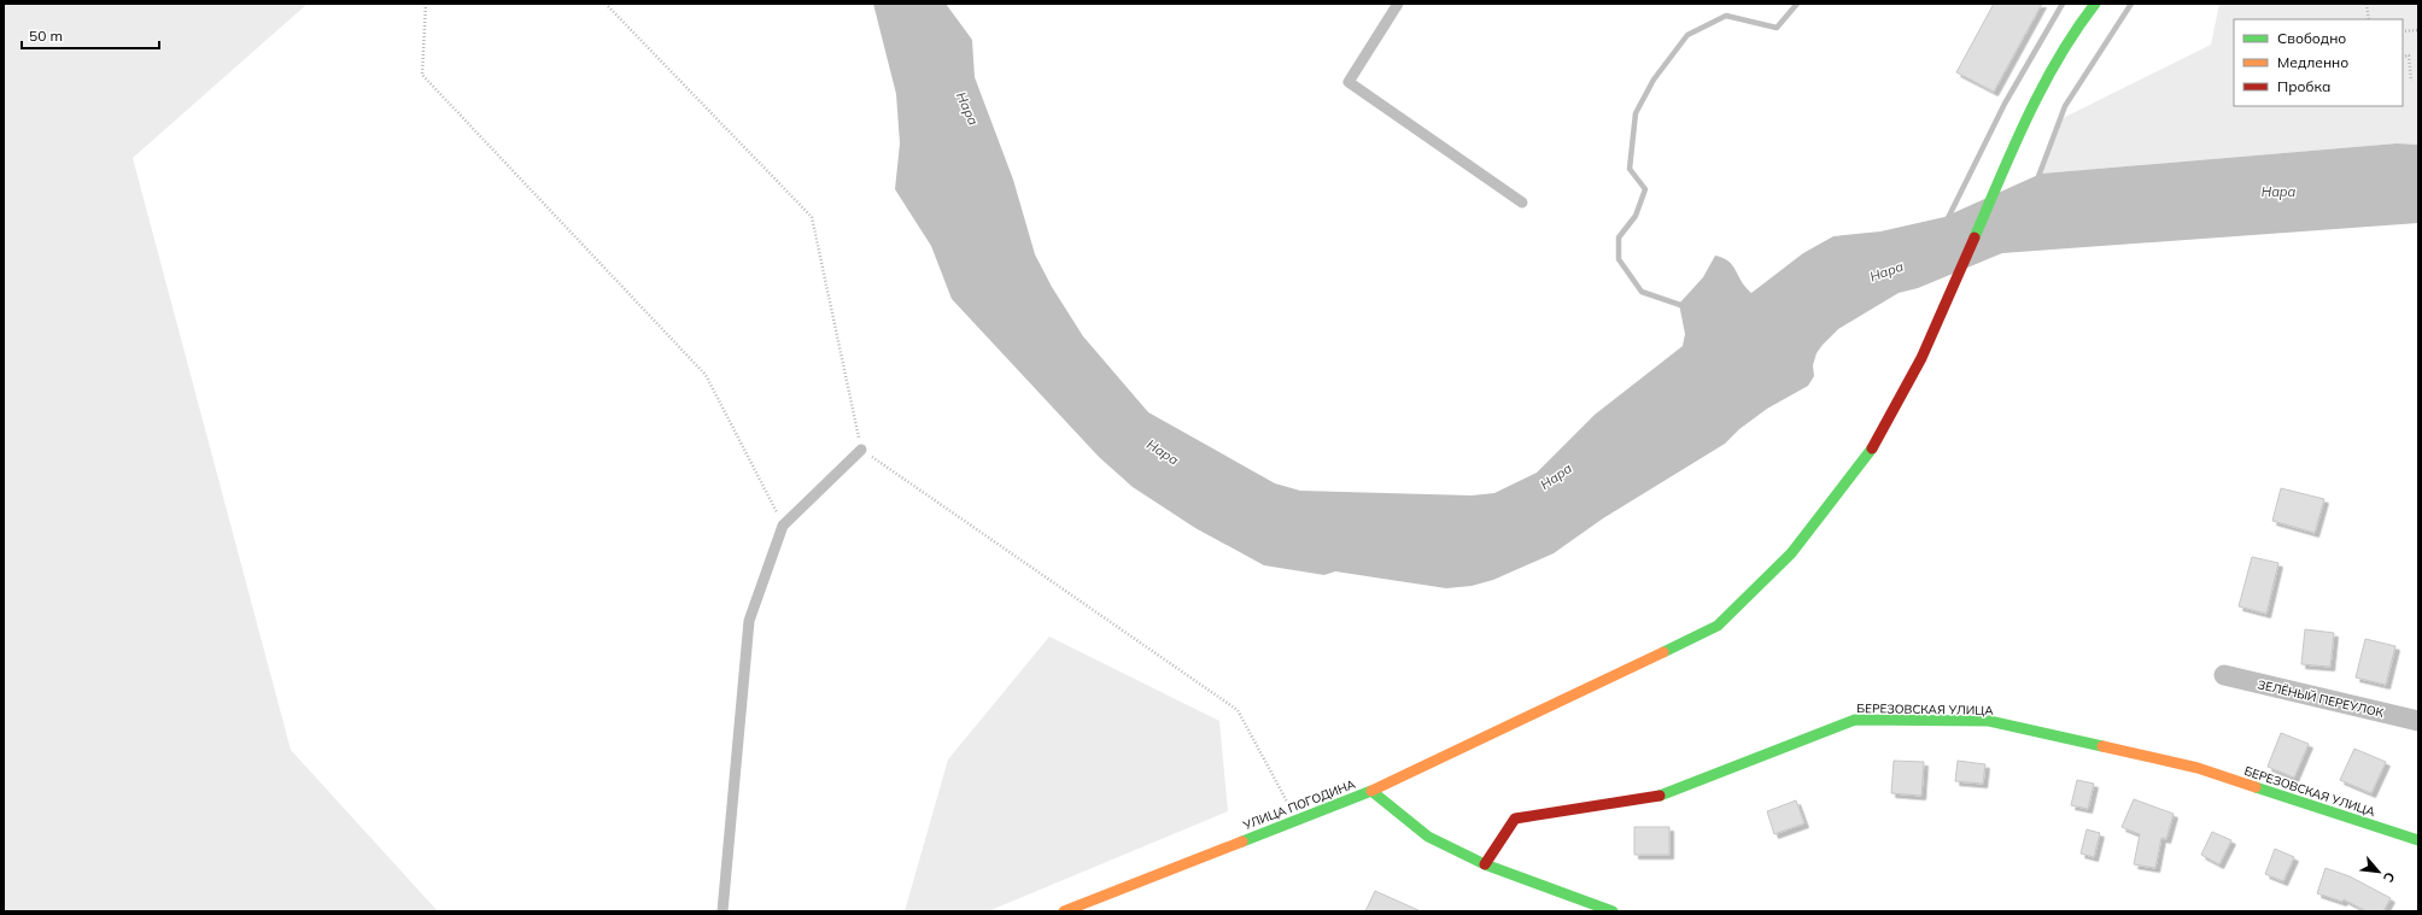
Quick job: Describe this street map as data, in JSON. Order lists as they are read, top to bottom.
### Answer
{
  "streets": {
    "street": ["ЗЕЛЁНЫЙ ПЕРЕУЛОК", "БЕРЕЗОВСКАЯ УЛИЦА", "УЛИЦА ПОГОДИНА"]
  },
  "crossings": [
    ["БЕРЕЗОВСКАЯ УЛИЦА", "УЛИЦА ПОГОДИНА"]
  ],
  "water": ["Нара"],
  "legend": ["Свободно", "Медленно", "Пробка"],
  "scale_bar": "50 m",
  "north": "bottom right"
}
